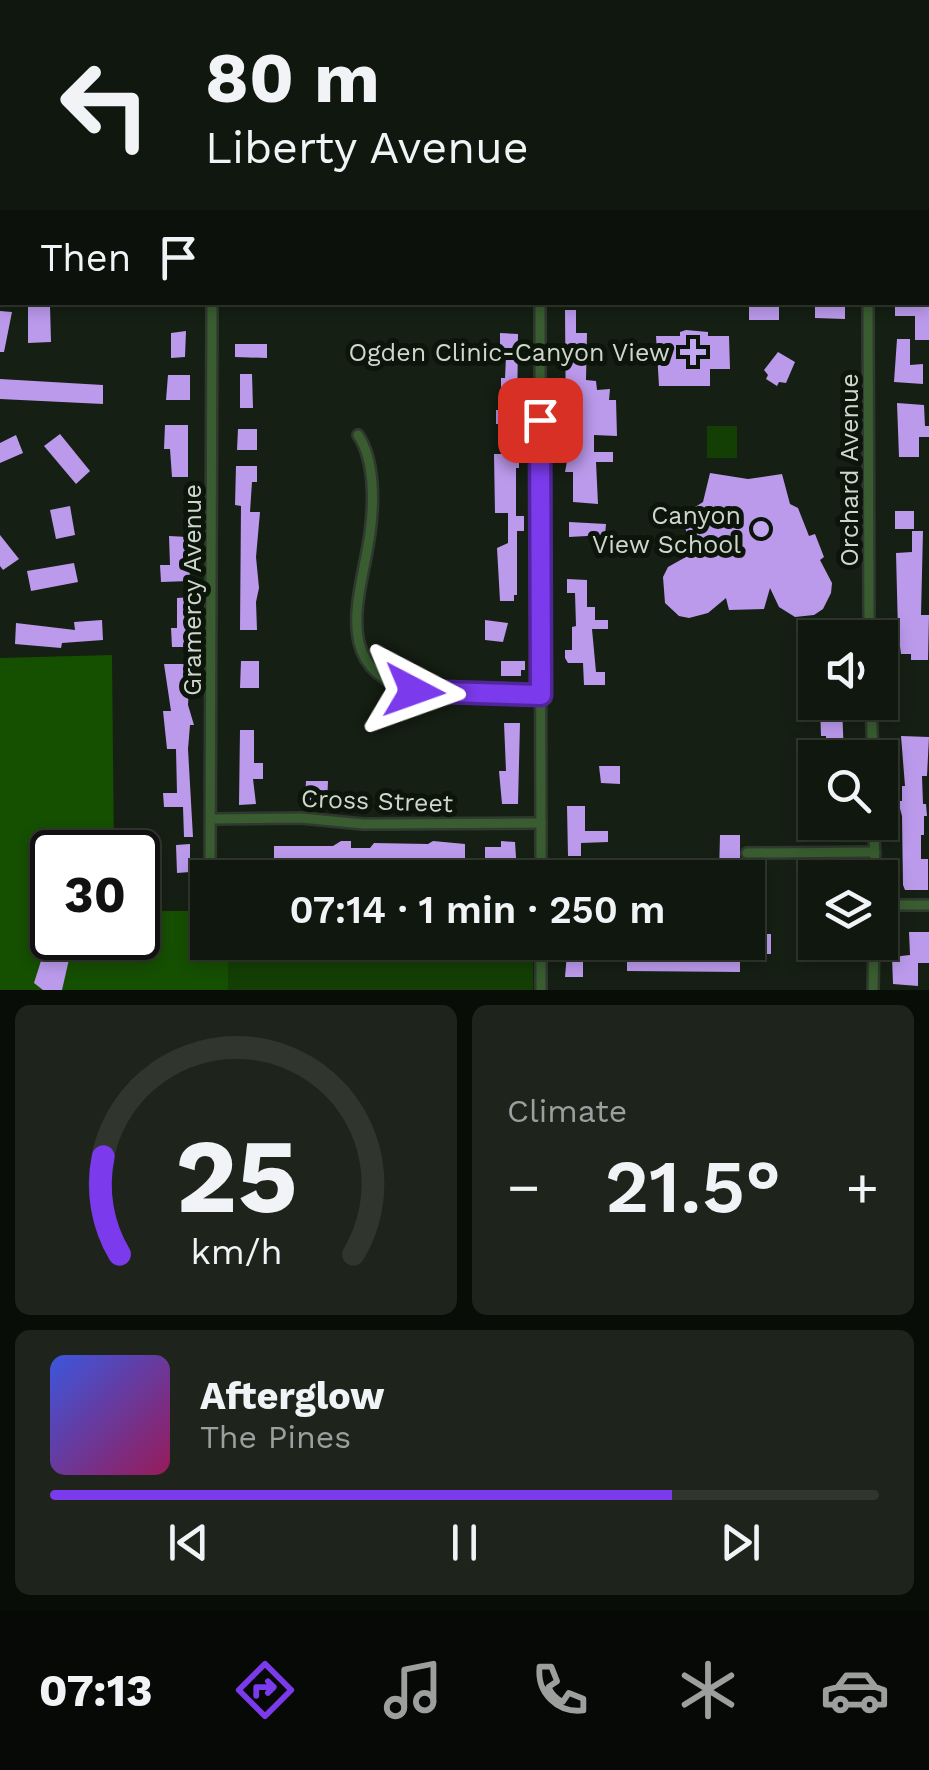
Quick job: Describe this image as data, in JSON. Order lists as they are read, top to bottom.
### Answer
{
  "streets": {
    "street": ["Orchard Avenue", "Gramercy Avenue", "Cross Street"]
  },
  "crossings": [
    ["Gramercy Avenue", "Cross Street"]
  ],
  "places": {
    "health": ["Ogden Clinic-Canyon View"],
    "other": ["Canyon View School"]
  },
  "page": {
    "turn": ["80 m", "Liberty Avenue"],
    "then": "Then",
    "limit": "30",
    "trip": "07:14 · 1 min · 250 m",
    "tile": "Climate",
    "heat": ["−", "21.5°", "+"],
    "song": ["Afterglow", "The Pines"],
    "tabs": "07:13",
    "gauge": ["25", "km/h"]
  }
}
